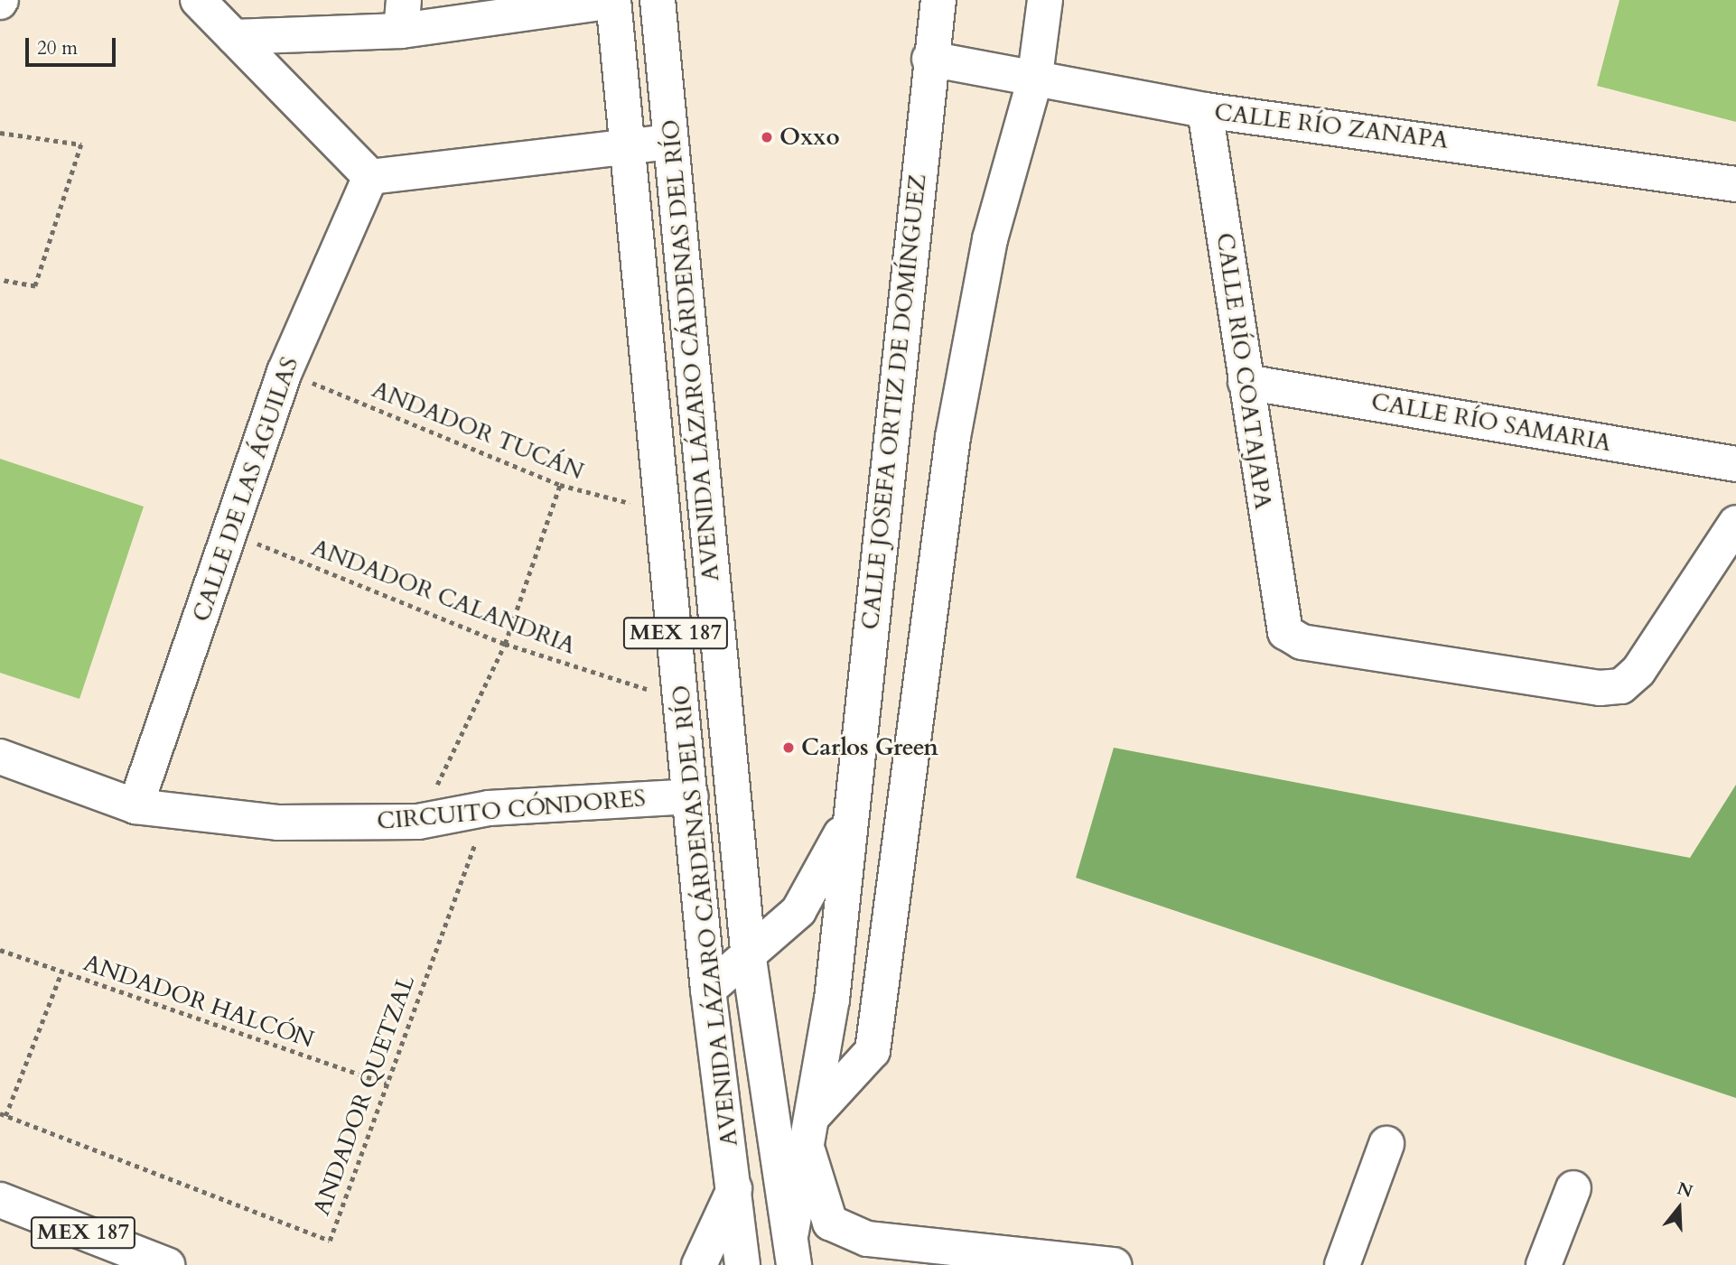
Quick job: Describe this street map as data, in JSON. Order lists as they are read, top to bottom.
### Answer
{
  "streets": {
    "street": [
      "CALLE RÍO ZANAPA",
      "AVENIDA LÁZARO CÁRDENAS DEL RÍO",
      "CALLE RÍO COATAJAPA",
      "CALLE JOSEFA ORTIZ DE DOMÍNGUEZ",
      "CALLE RÍO SAMARIA",
      "CALLE DE LAS ÁGUILAS",
      "MEX 187",
      "CIRCUITO CÓNDORES"
    ],
    "path": [
      "ANDADOR TUCÁN",
      "ANDADOR CALANDRIA",
      "ANDADOR HALCÓN",
      "ANDADOR QUETZAL"
    ]
  },
  "crossings": [
    ["CALLE RÍO ZANAPA", "CALLE RÍO COATAJAPA"],
    ["CALLE RÍO ZANAPA", "CALLE JOSEFA ORTIZ DE DOMÍNGUEZ"],
    ["AVENIDA LÁZARO CÁRDENAS DEL RÍO", "CALLE JOSEFA ORTIZ DE DOMÍNGUEZ"],
    ["AVENIDA LÁZARO CÁRDENAS DEL RÍO", "ANDADOR TUCÁN"],
    ["AVENIDA LÁZARO CÁRDENAS DEL RÍO", "ANDADOR CALANDRIA"],
    ["AVENIDA LÁZARO CÁRDENAS DEL RÍO", "CIRCUITO CÓNDORES"],
    ["CALLE RÍO COATAJAPA", "CALLE RÍO SAMARIA"],
    ["ANDADOR TUCÁN", "CALLE DE LAS ÁGUILAS"],
    ["CALLE DE LAS ÁGUILAS", "ANDADOR CALANDRIA"],
    ["CALLE DE LAS ÁGUILAS", "CIRCUITO CÓNDORES"],
    ["CIRCUITO CÓNDORES", "ANDADOR QUETZAL"],
    ["ANDADOR HALCÓN", "ANDADOR QUETZAL"]
  ],
  "places": ["Oxxo", "Carlos Green"],
  "scale_bar": "20 m",
  "north": "top"
}
